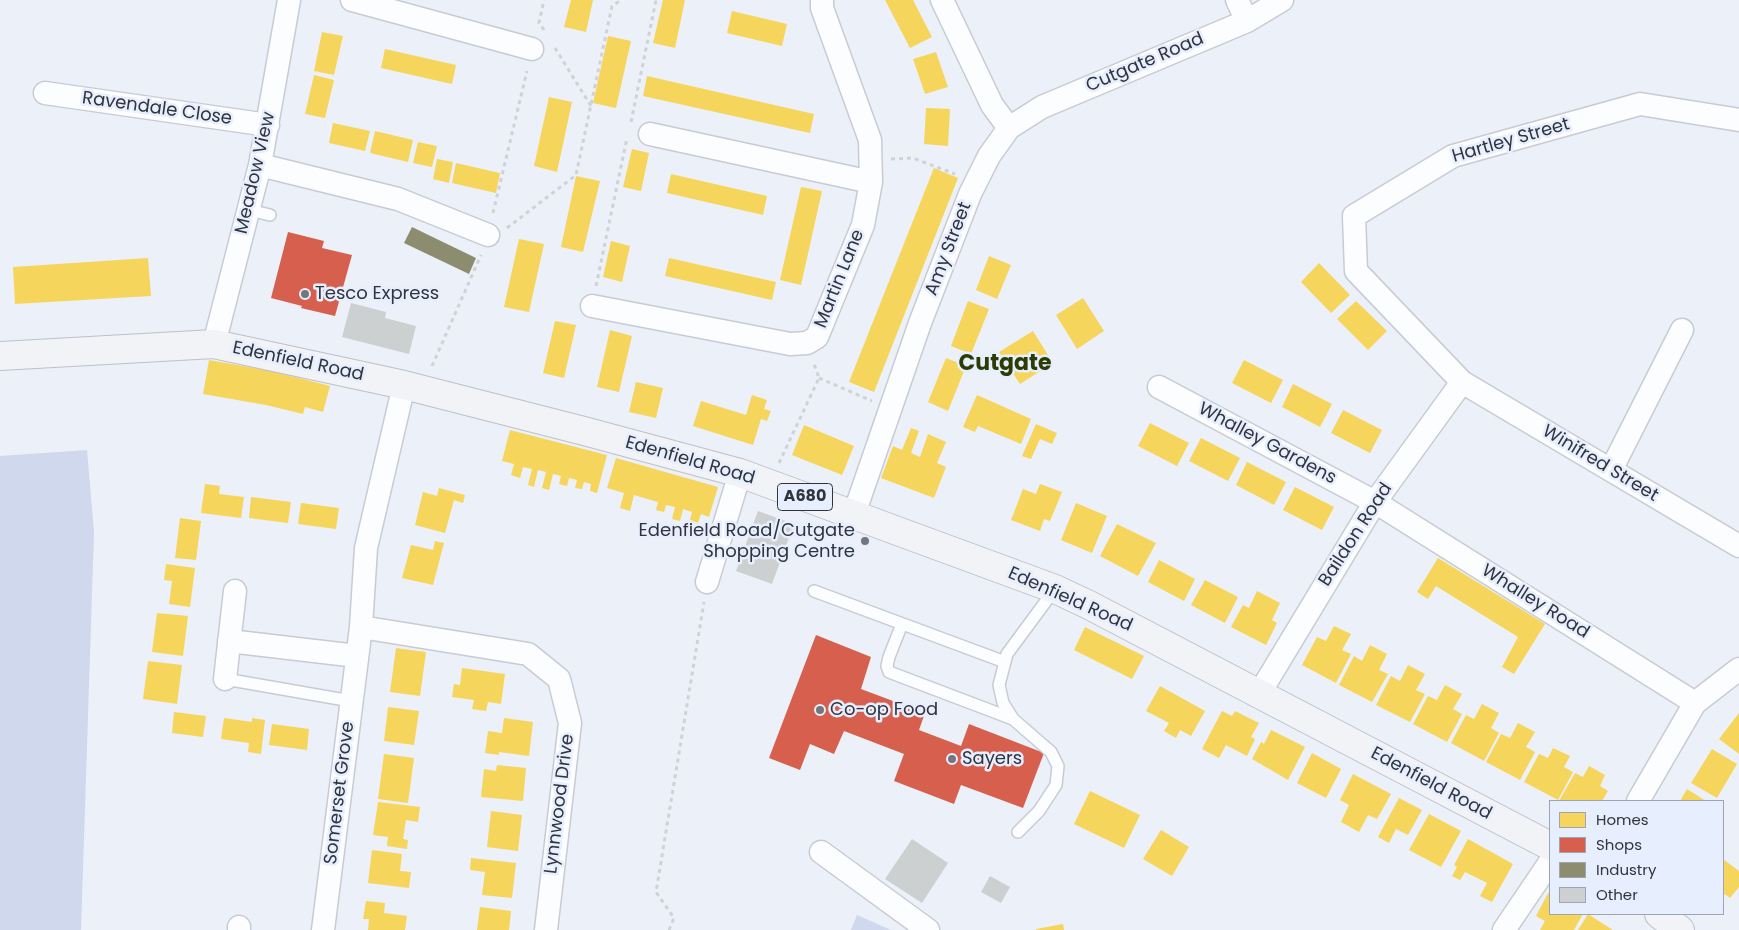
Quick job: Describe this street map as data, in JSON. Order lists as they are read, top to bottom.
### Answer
{
  "streets": {
    "main road": ["Edenfield Road", "A680"],
    "street": [
      "Cutgate Road",
      "Ravendale Close",
      "Hartley Street",
      "Meadow View",
      "Amy Street",
      "Martin Lane",
      "Whalley Gardens",
      "Winifred Street",
      "Baildon Road",
      "Whalley Road",
      "Somerset Grove",
      "Lynnwood Drive"
    ]
  },
  "crossings": [
    ["Cutgate Road", "Amy Street"],
    ["Ravendale Close", "Meadow View"],
    ["Hartley Street", "Winifred Street"],
    ["Hartley Street", "Baildon Road"],
    ["Meadow View", "Edenfield Road"],
    ["Amy Street", "Edenfield Road"],
    ["Edenfield Road", "Baildon Road"],
    ["Edenfield Road", "Somerset Grove"],
    ["Whalley Gardens", "Baildon Road"],
    ["Whalley Gardens", "Whalley Road"],
    ["Winifred Street", "Baildon Road"],
    ["Baildon Road", "Whalley Road"],
    ["Somerset Grove", "Lynnwood Drive"]
  ],
  "districts": ["Cutgate"],
  "places": [
    "Tesco Express",
    "Edenfield Road/Cutgate Shopping Centre",
    "Co-op Food",
    "Sayers"
  ],
  "legend": [
    "Homes",
    "Shops",
    "Industry",
    "Other"
  ]
}
